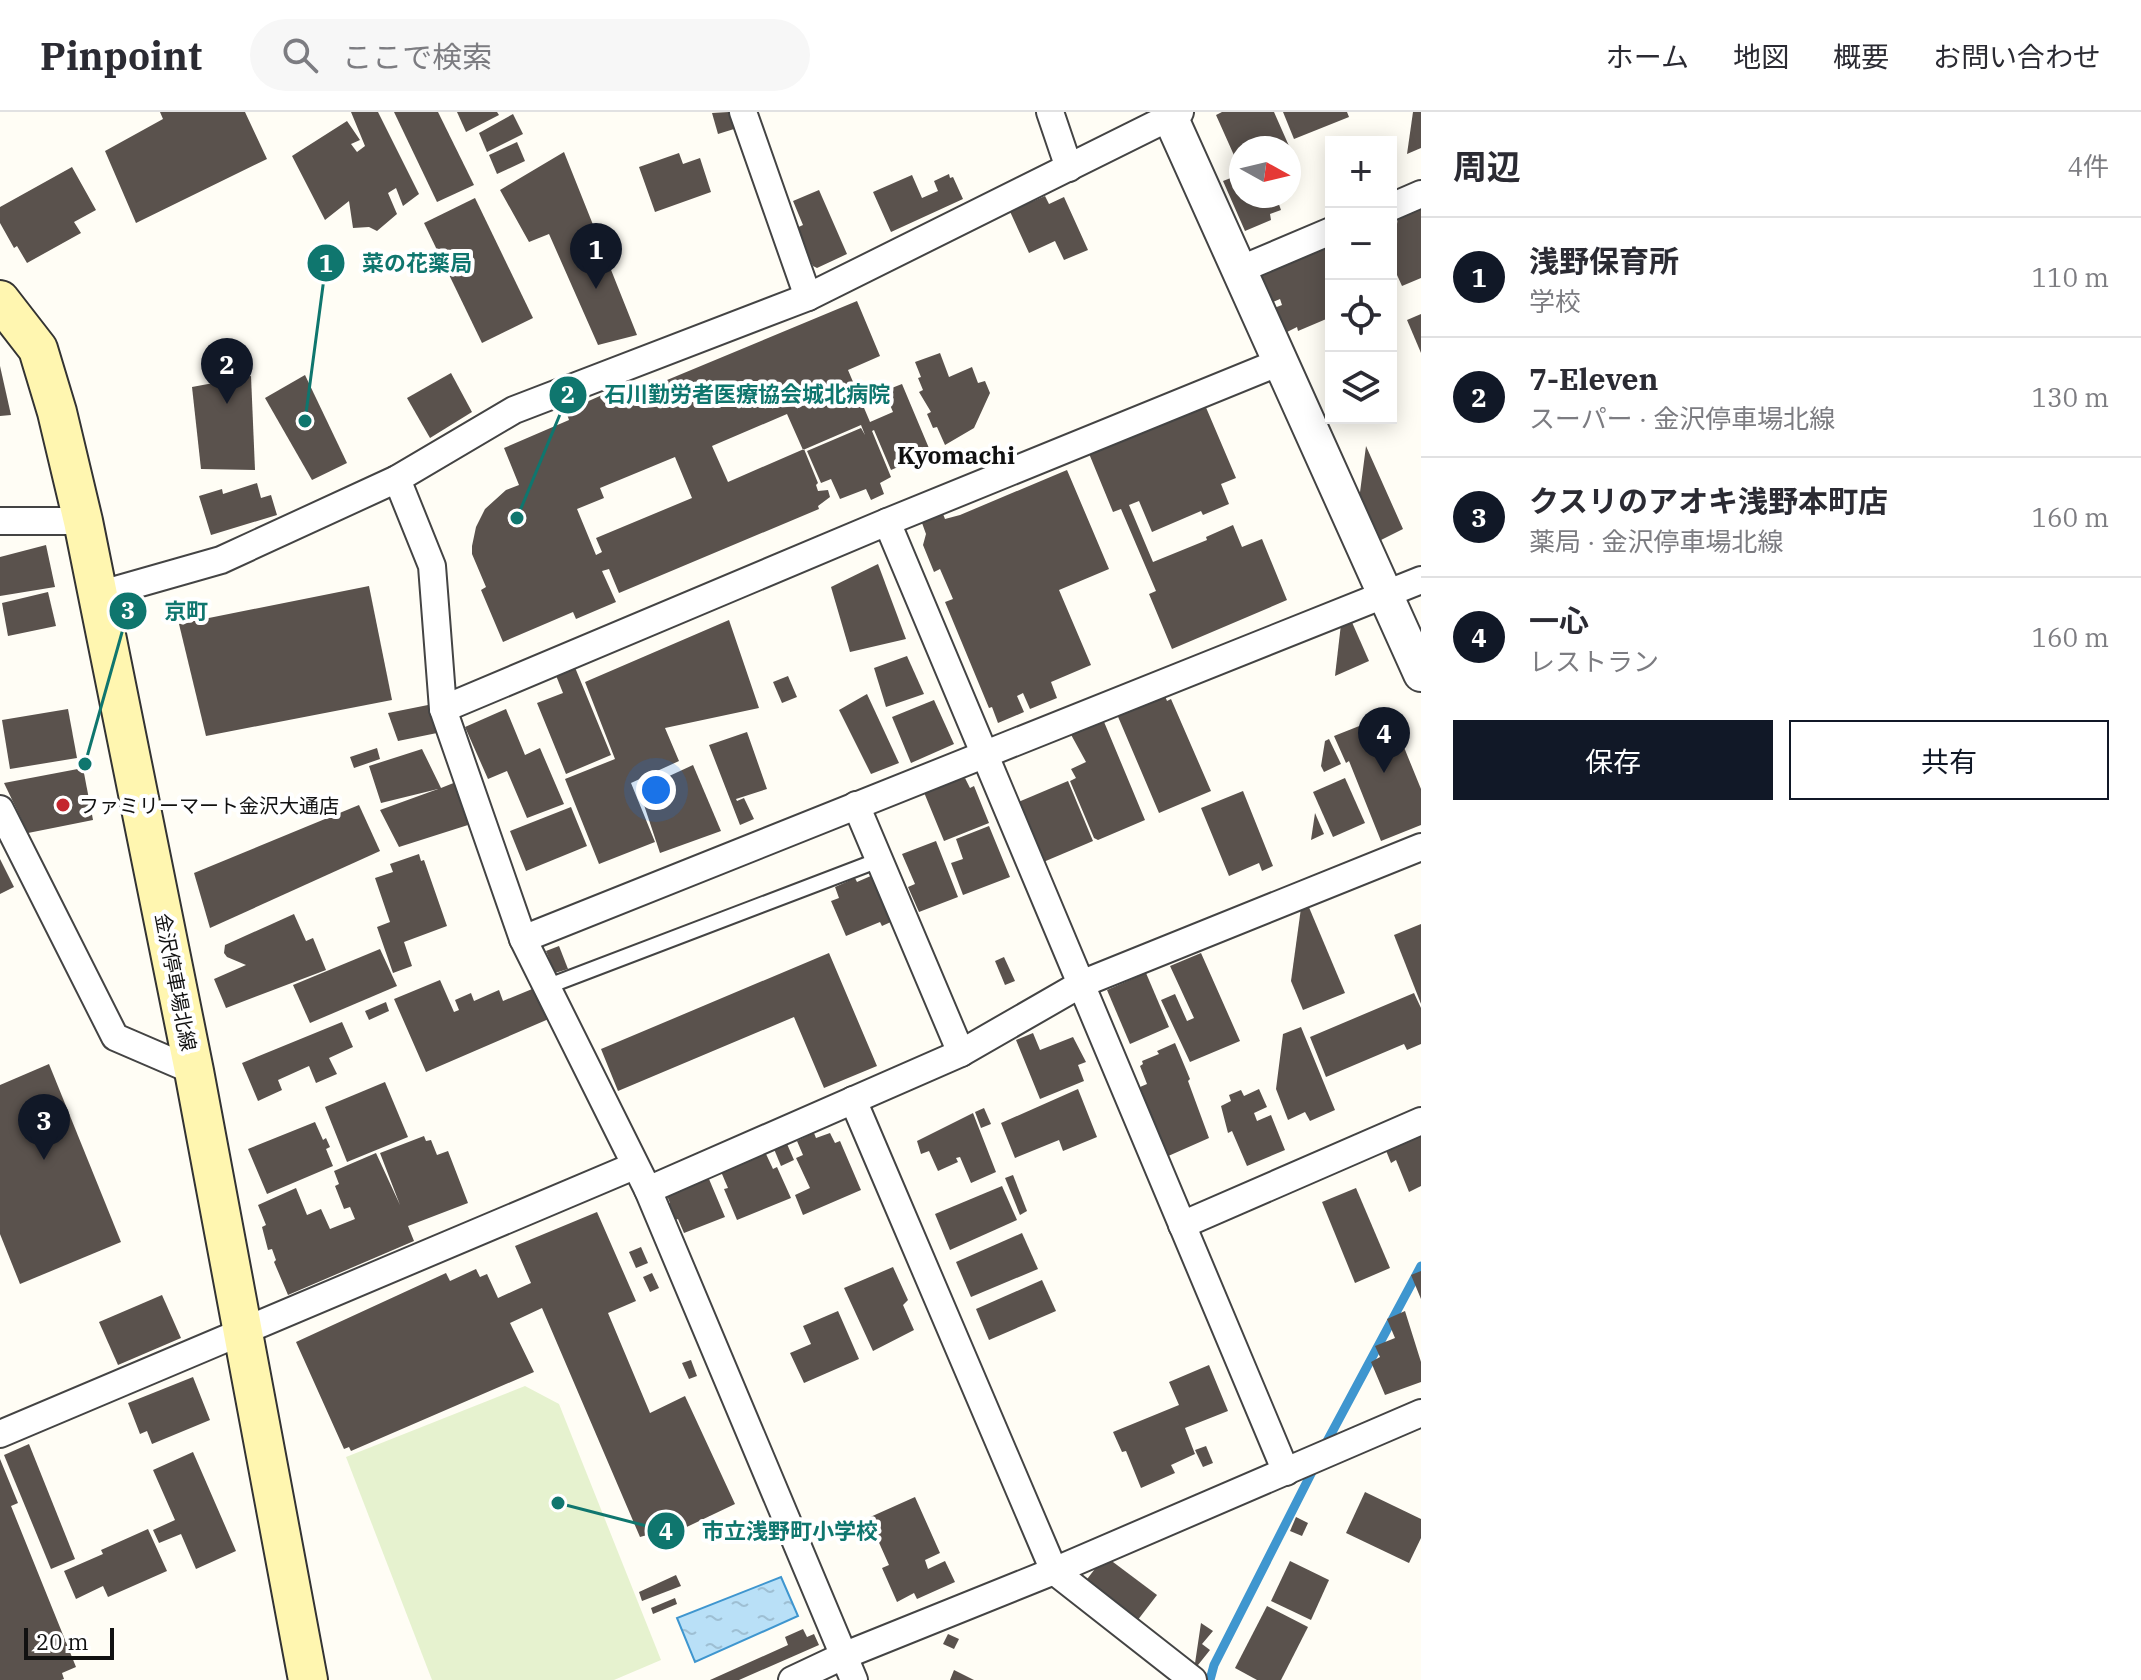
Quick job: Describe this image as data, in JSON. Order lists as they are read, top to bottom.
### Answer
{
  "streets": {
    "main road": ["金沢停車場北線"]
  },
  "districts": ["Kyomachi"],
  "places": [
    "菜の花薬局",
    "石川勤労者医療協会城北病院",
    "京町",
    "ファミリーマート金沢大通店",
    "市立浅野町小学校"
  ],
  "scale_bar": "20 m",
  "north": "right",
  "page": {
    "header": "Pinpoint",
    "search": "ここで検索",
    "nav": [
      "ホーム",
      "地図",
      "概要",
      "お問い合わせ"
    ],
    "heading": ["周辺", "4件"],
    "map_buttons": ["+", "−"],
    "list": [
      {
        "mark": "1",
        "name": "浅野保育所",
        "note": "学校",
        "value": "110 m"
      },
      {
        "mark": "2",
        "name": "7-Eleven",
        "note": "スーパー · 金沢停車場北線",
        "value": "130 m"
      },
      {
        "mark": "3",
        "name": "クスリのアオキ浅野本町店",
        "note": "薬局 · 金沢停車場北線",
        "value": "160 m"
      },
      {
        "mark": "4",
        "name": "一心",
        "note": "レストラン",
        "value": "160 m"
      }
    ],
    "pins": [
      "1",
      "2",
      "4",
      "3"
    ],
    "buttons": ["保存", "共有"],
    "scale": "20 m"
  }
}
